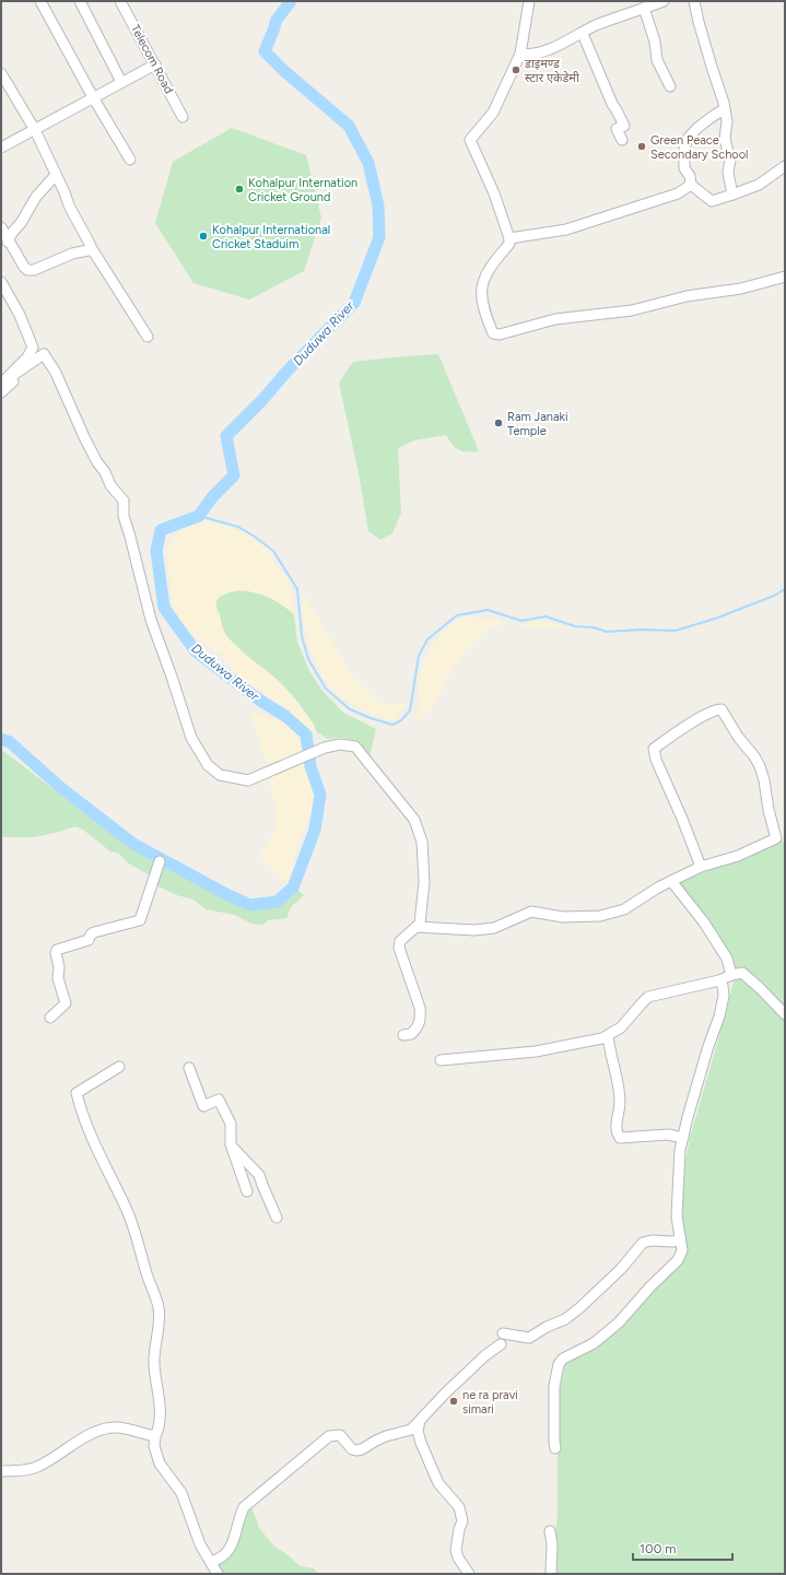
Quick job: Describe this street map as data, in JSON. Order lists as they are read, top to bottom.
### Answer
{
  "streets": {
    "street": ["Telecom Road"]
  },
  "water": ["Duduwa River"],
  "places": [
    "डाइमण्ड स्टार एकेडेमी",
    "Green Peace Secondary School",
    "Kohalpur Internation Cricket Ground",
    "Kohalpur International Cricket Staduim",
    "Ram Janaki Temple",
    "ne ra pravi simari"
  ],
  "scale_bar": "100 m"
}
